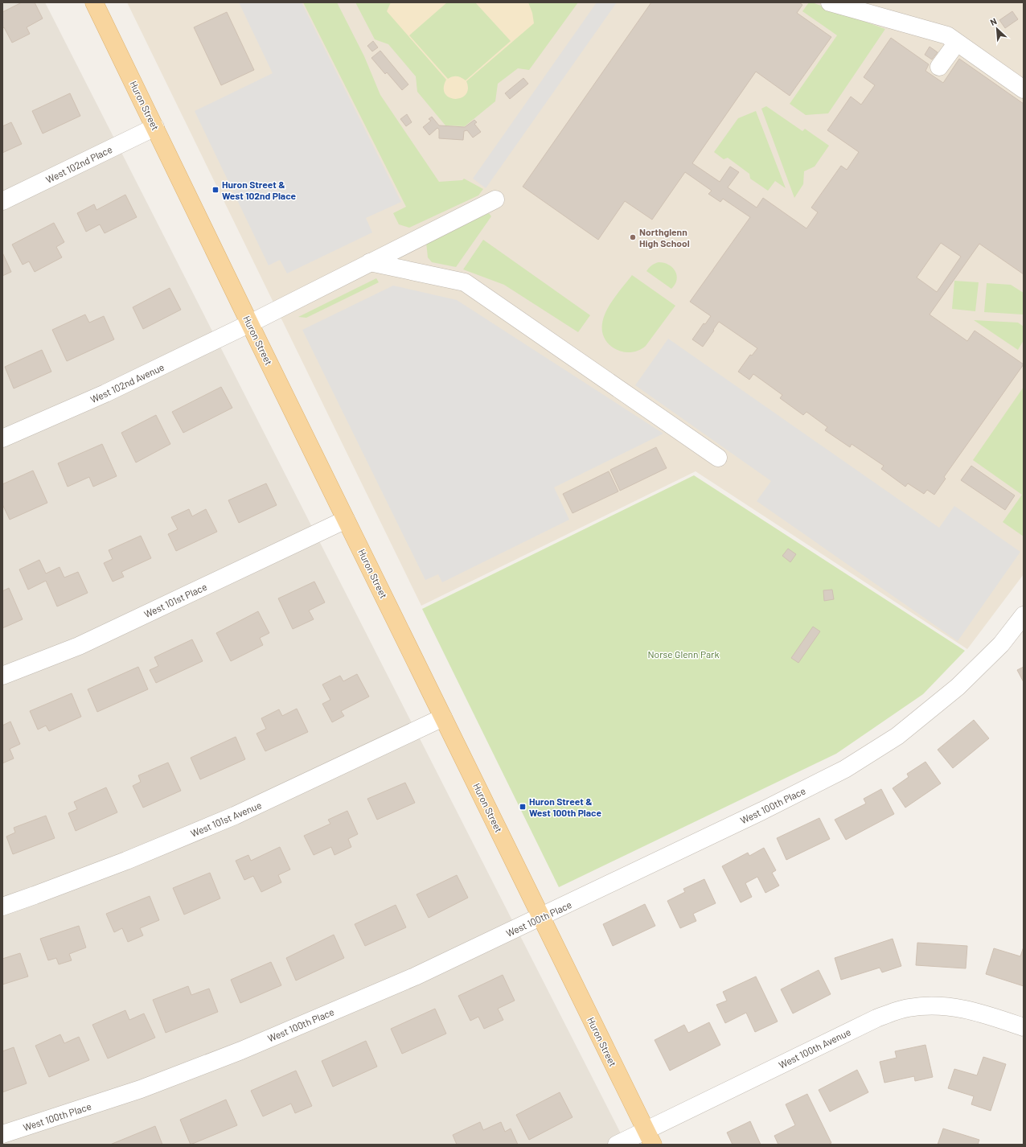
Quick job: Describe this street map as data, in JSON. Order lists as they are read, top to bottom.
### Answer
{
  "streets": {
    "main road": ["Huron Street"],
    "street": [
      "West 102nd Place",
      "West 102nd Avenue",
      "West 101st Place",
      "West 100th Place",
      "West 101st Avenue",
      "West 100th Avenue"
    ]
  },
  "crossings": [
    ["Huron Street", "West 102nd Place"],
    ["Huron Street", "West 102nd Avenue"],
    ["Huron Street", "West 101st Place"],
    ["Huron Street", "West 100th Place"],
    ["Huron Street", "West 101st Avenue"],
    ["Huron Street", "West 100th Avenue"]
  ],
  "parks": ["Norse Glenn Park"],
  "places": {
    "transit": ["Huron Street & West 102nd Place", "Huron Street & West 100th Place"],
    "other": ["Northglenn High School"]
  },
  "north": "top left"
}
